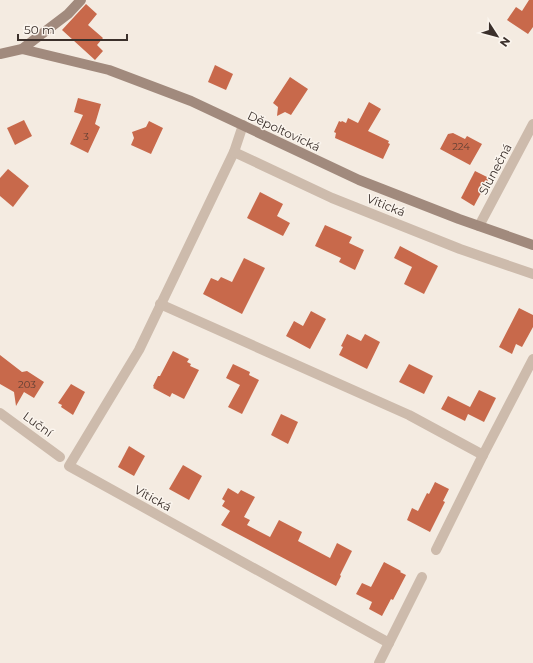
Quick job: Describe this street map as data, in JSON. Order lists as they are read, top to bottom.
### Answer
{
  "streets": {
    "street": [
      "Děpoltovická",
      "Slunečná",
      "Vitická",
      "Luční"
    ]
  },
  "crossings": [
    ["Děpoltovická", "Slunečná"],
    ["Děpoltovická", "Vitická"]
  ],
  "house_numbers": ["3", "224", "203"],
  "scale_bar": "50 m",
  "north": "bottom right"
}
